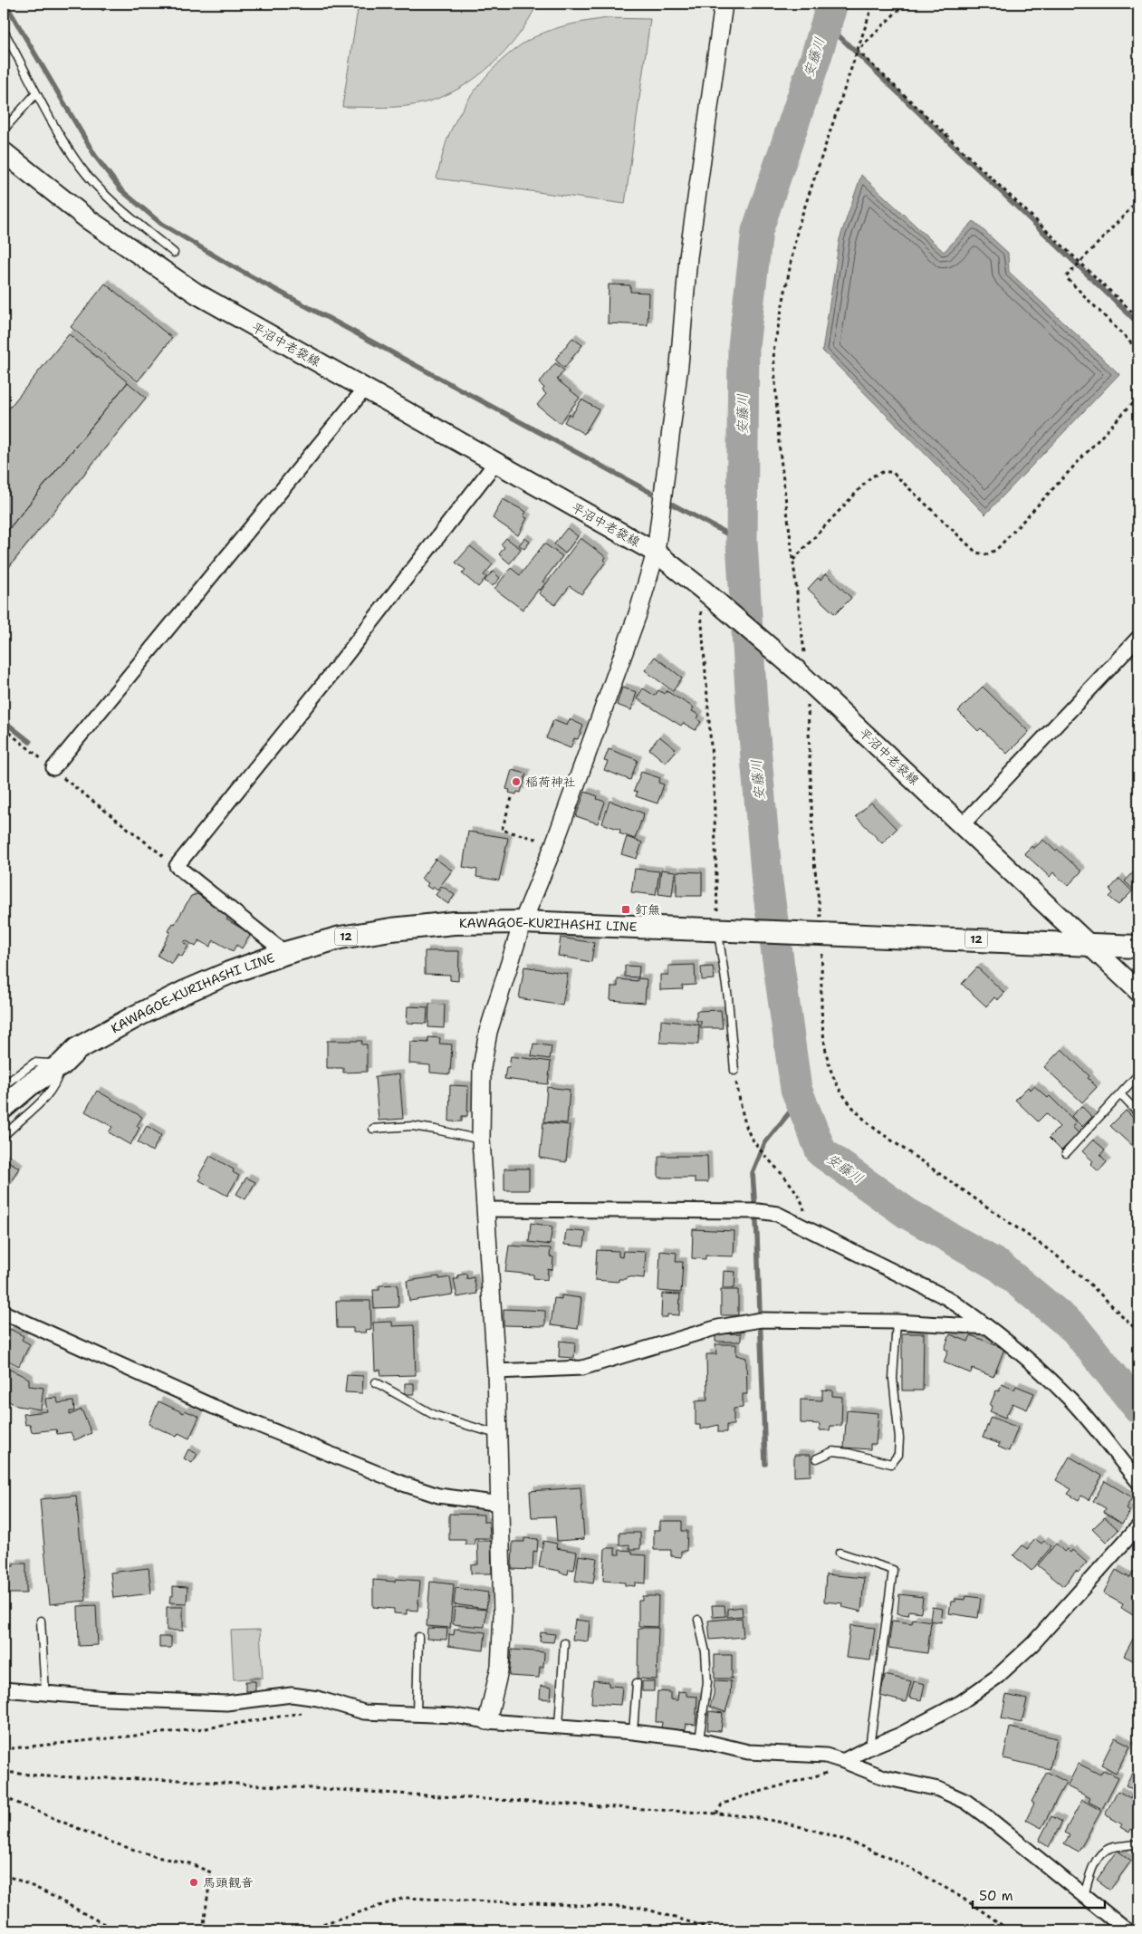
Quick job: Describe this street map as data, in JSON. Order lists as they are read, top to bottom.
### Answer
{
  "streets": {
    "main road": ["平沼中老袋線", "KAWAGOE-KURIHASHI LINE", "12"]
  },
  "crossings": [
    ["平沼中老袋線", "KAWAGOE-KURIHASHI LINE"]
  ],
  "water": ["安藤川"],
  "places": {
    "other": ["稲荷神社", "馬頭観音"],
    "transit": ["釘無"]
  },
  "scale_bar": "50 m"
}
